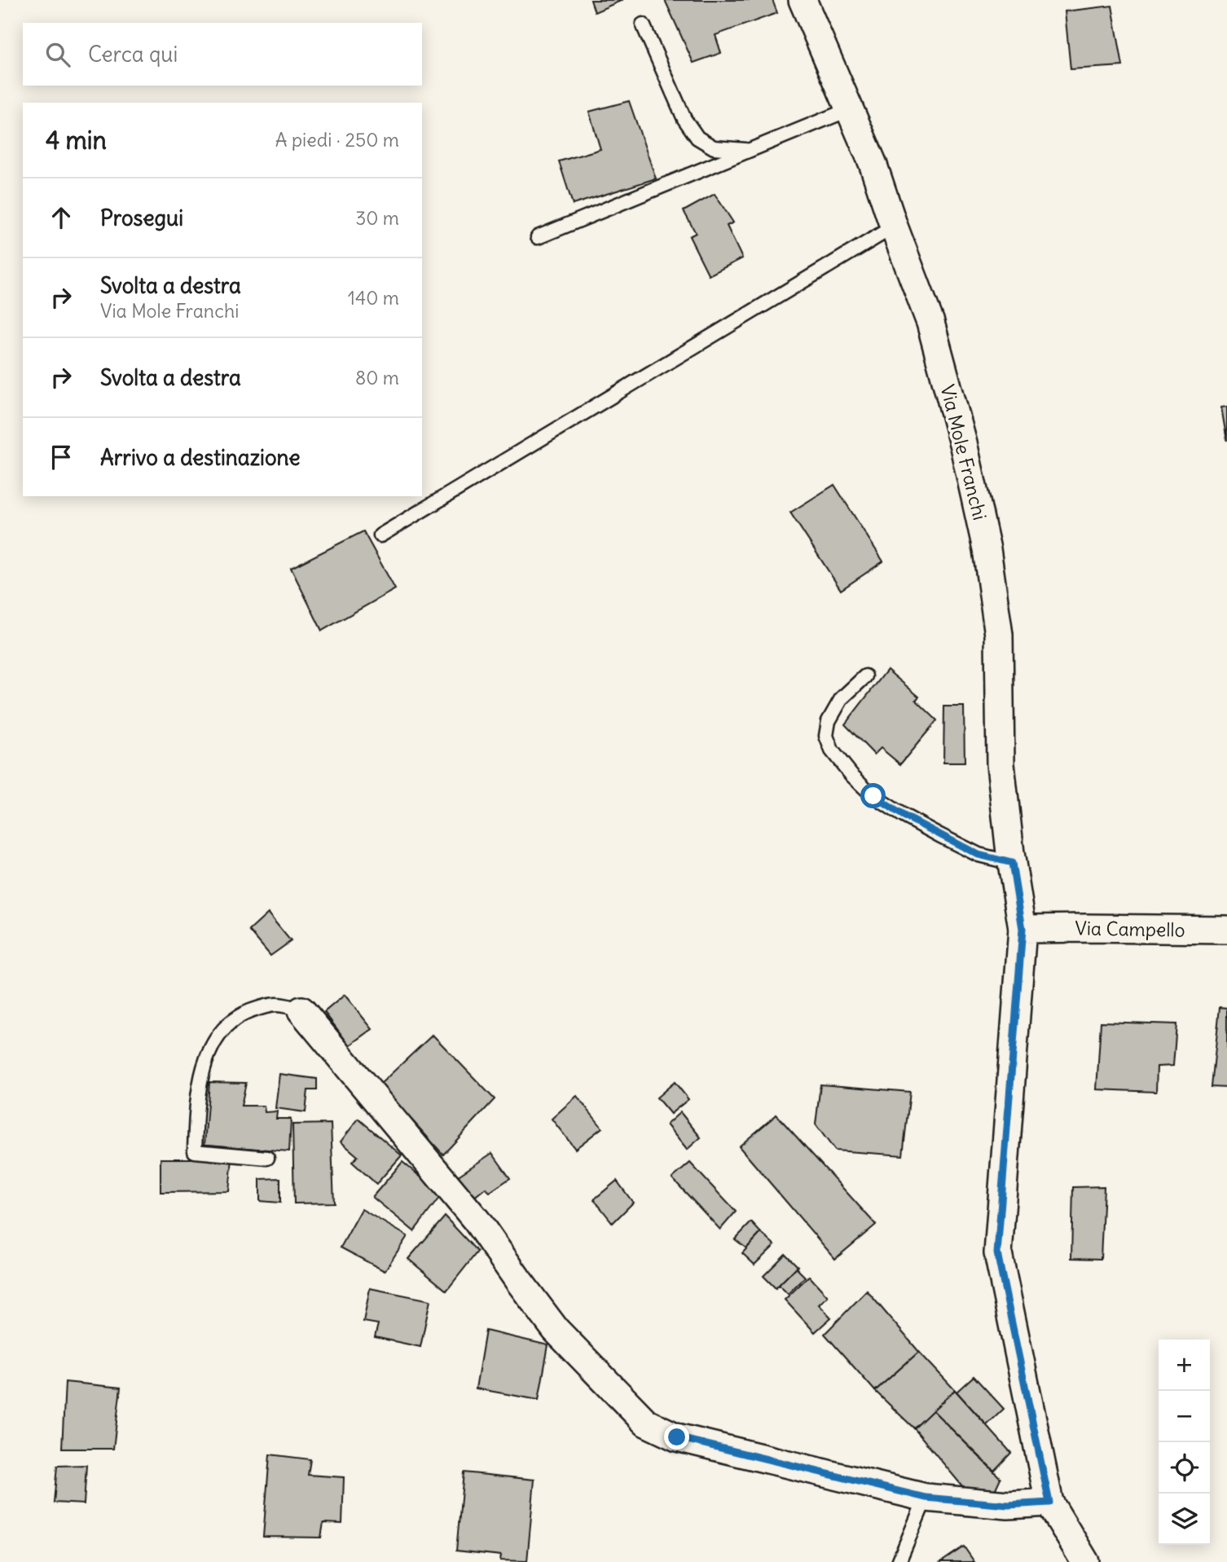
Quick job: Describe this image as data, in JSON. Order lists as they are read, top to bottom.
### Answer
{
  "streets": {
    "street": ["Via Mole Franchi", "Via Campello"]
  },
  "crossings": [
    ["Via Mole Franchi", "Via Campello"]
  ],
  "page": {
    "search": "Cerca qui",
    "heading": ["4 min", "A piedi · 250 m"],
    "list": [
      ["Prosegui", "30 m"],
      ["Svolta a destra", "Via Mole Franchi", "140 m"],
      ["Svolta a destra", "80 m"],
      "Arrivo a destinazione"
    ],
    "map_buttons": ["+", "−"]
  }
}
